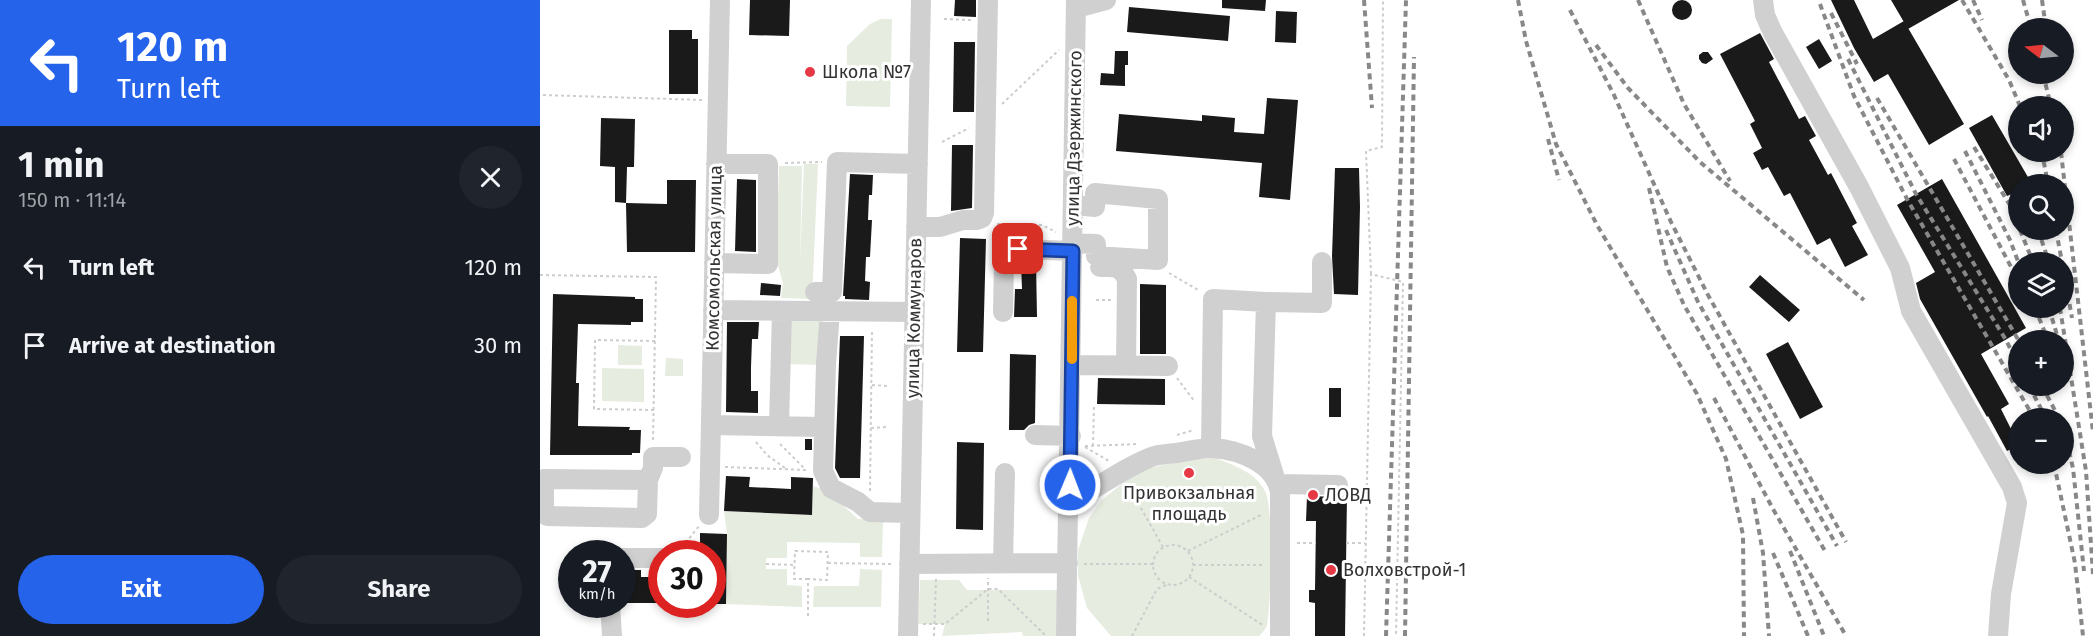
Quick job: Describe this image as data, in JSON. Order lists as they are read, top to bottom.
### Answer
{
  "streets": {
    "street": ["улица Дзержинского", "Комсомольская улица", "улица Коммунаров"]
  },
  "places": [
    "Школа №7",
    "Привокзальная площадь",
    "ЛОВД",
    "Волховстрой-1"
  ],
  "north": "left",
  "page": {
    "turn": ["120 m", "Turn left"],
    "map_buttons": ["+", "−"],
    "heading": ["1 min", "150 m · 11:14"],
    "list": [
      {
        "name": "Turn left",
        "value": "120 m"
      },
      {
        "name": "Arrive at destination",
        "value": "30 m"
      }
    ],
    "speed": "27 km/h",
    "limit": "30",
    "buttons": ["Exit", "Share"]
  }
}
